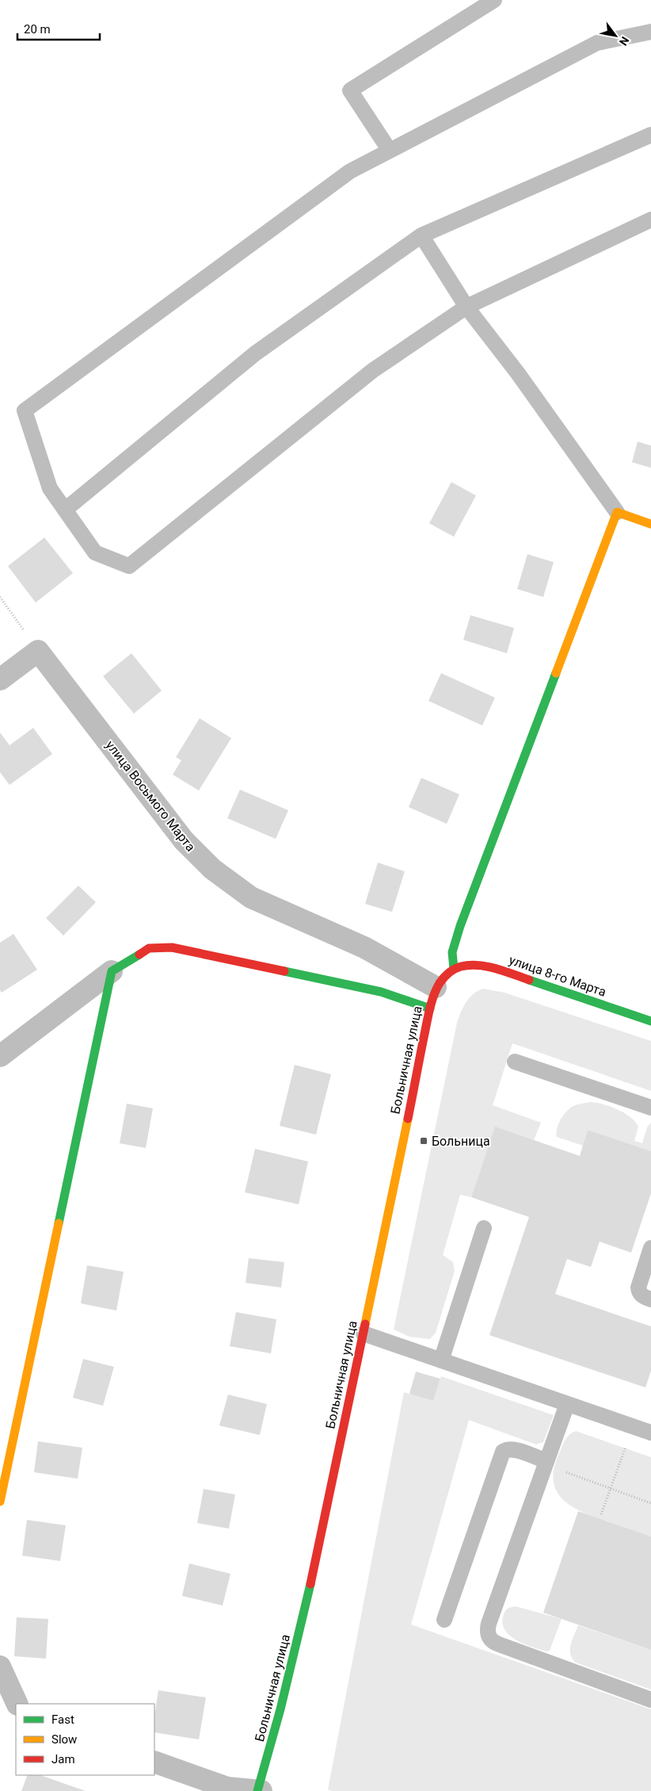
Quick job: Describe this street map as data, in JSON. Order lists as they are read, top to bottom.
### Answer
{
  "streets": {
    "street": ["улица Восьмого Марта", "улица 8-го Марта", "Больничная улица"]
  },
  "crossings": [
    ["улица Восьмого Марта", "Больничная улица"],
    ["улица 8-го Марта", "Больничная улица"]
  ],
  "places": {
    "transit": ["Больница"]
  },
  "legend": ["Fast", "Slow", "Jam"],
  "scale_bar": "20 m",
  "north": "bottom right"
}
